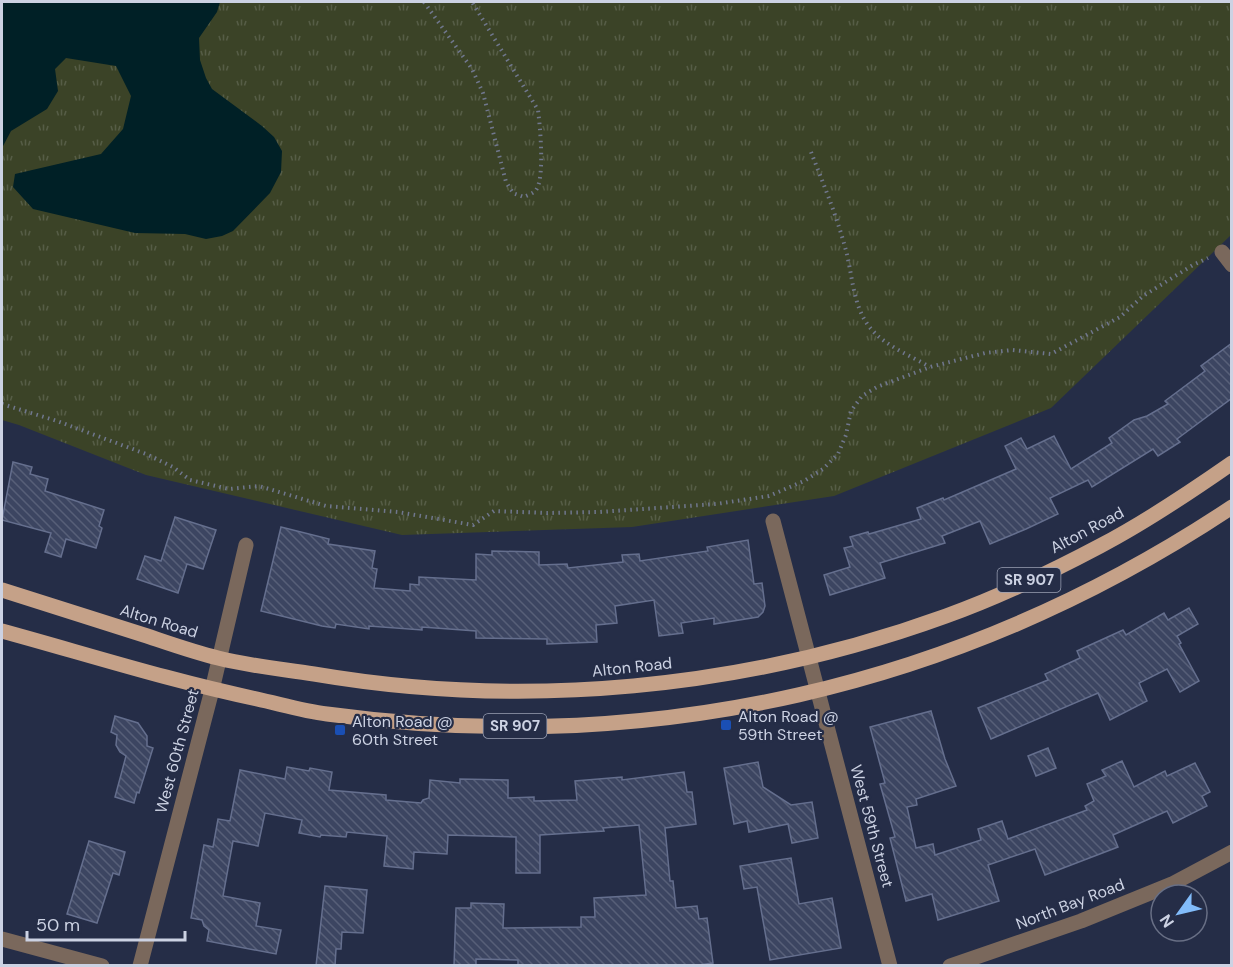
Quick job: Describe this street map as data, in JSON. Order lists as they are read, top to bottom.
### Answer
{
  "streets": {
    "main road": ["Alton Road", "SR 907"],
    "street": ["West 60th Street", "West 59th Street", "North Bay Road"]
  },
  "crossings": [
    ["Alton Road", "West 60th Street"],
    ["Alton Road", "West 59th Street"],
    ["SR 907", "West 60th Street"],
    ["SR 907", "West 59th Street"]
  ],
  "places": {
    "transit": ["Alton Road @ 59th Street", "Alton Road @ 60th Street"]
  },
  "scale_bar": "50 m",
  "north": "bottom left"
}
